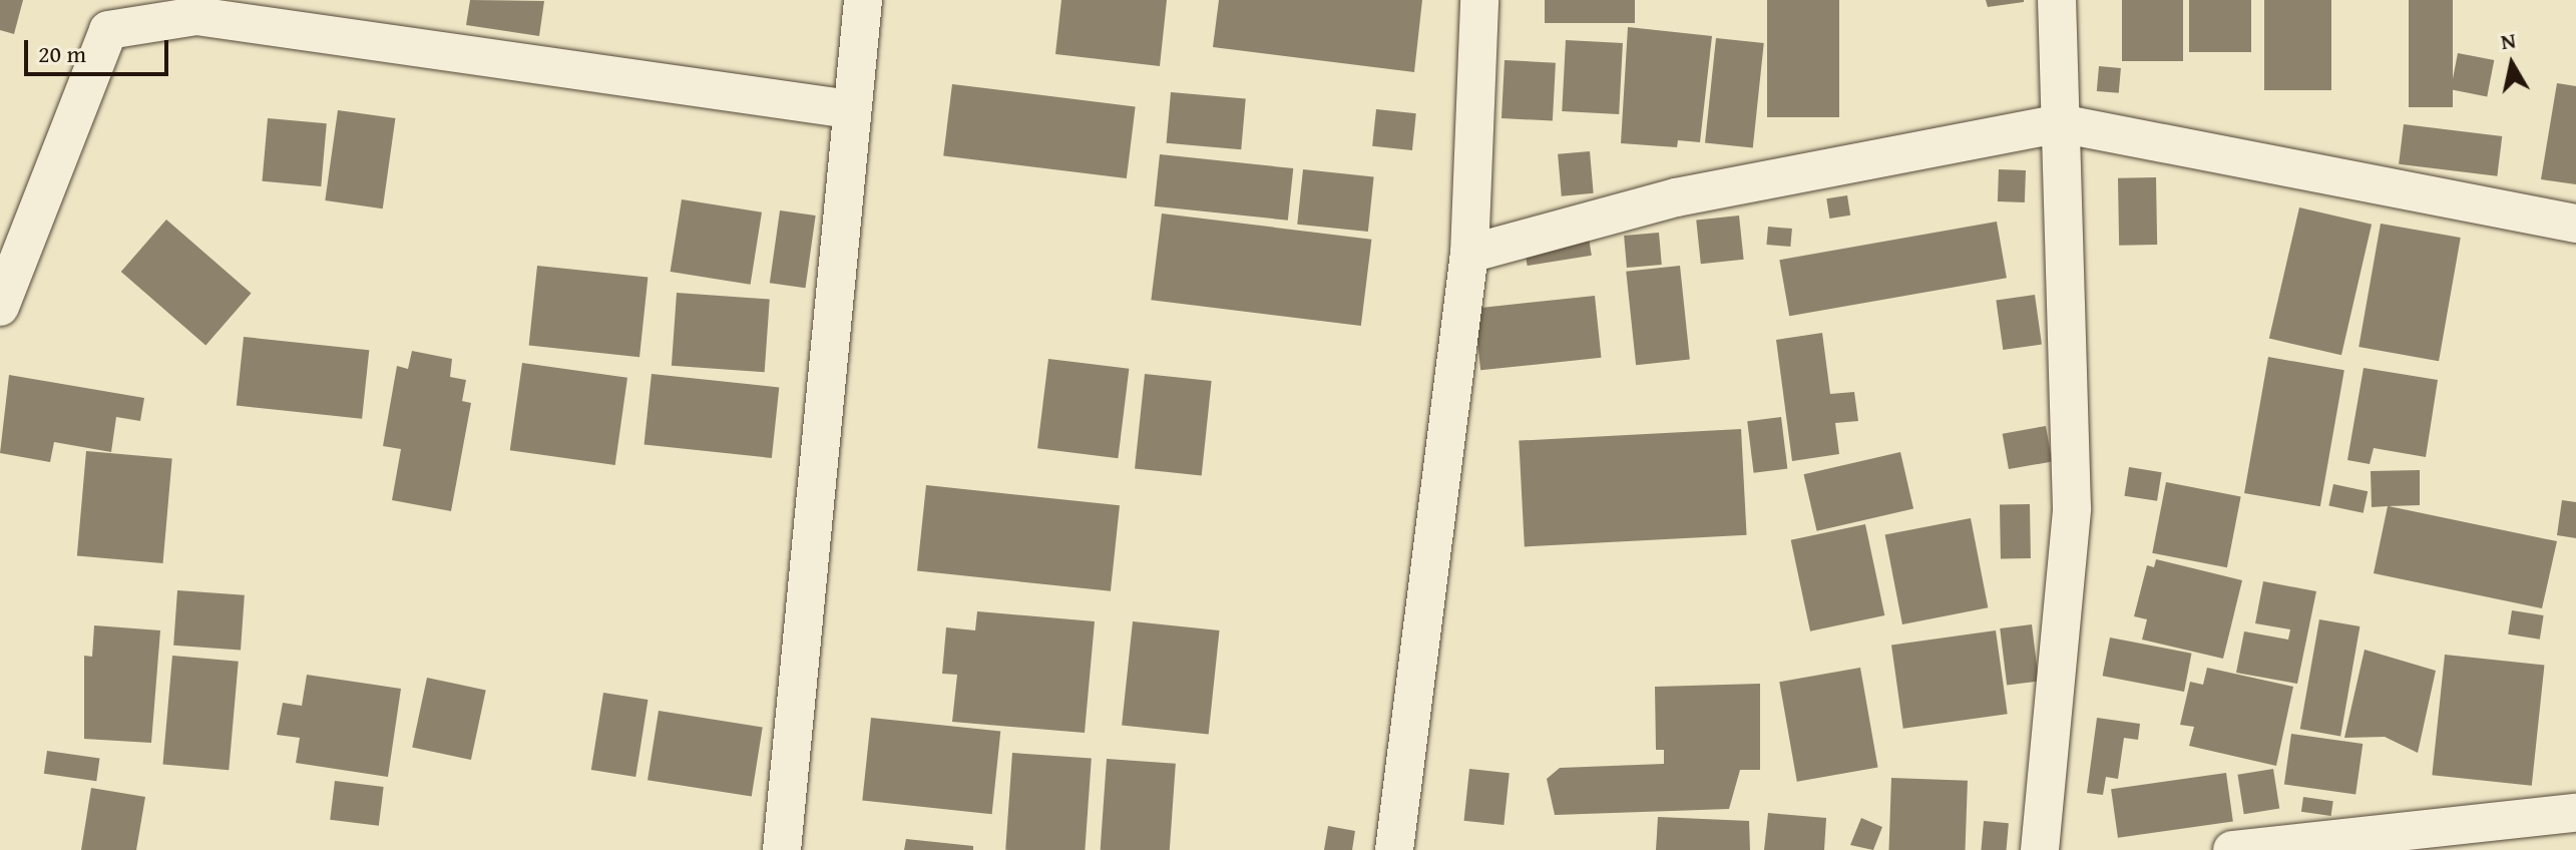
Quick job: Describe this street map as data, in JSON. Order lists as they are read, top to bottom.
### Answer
{
  "scale_bar": "20 m",
  "north": "top"
}
